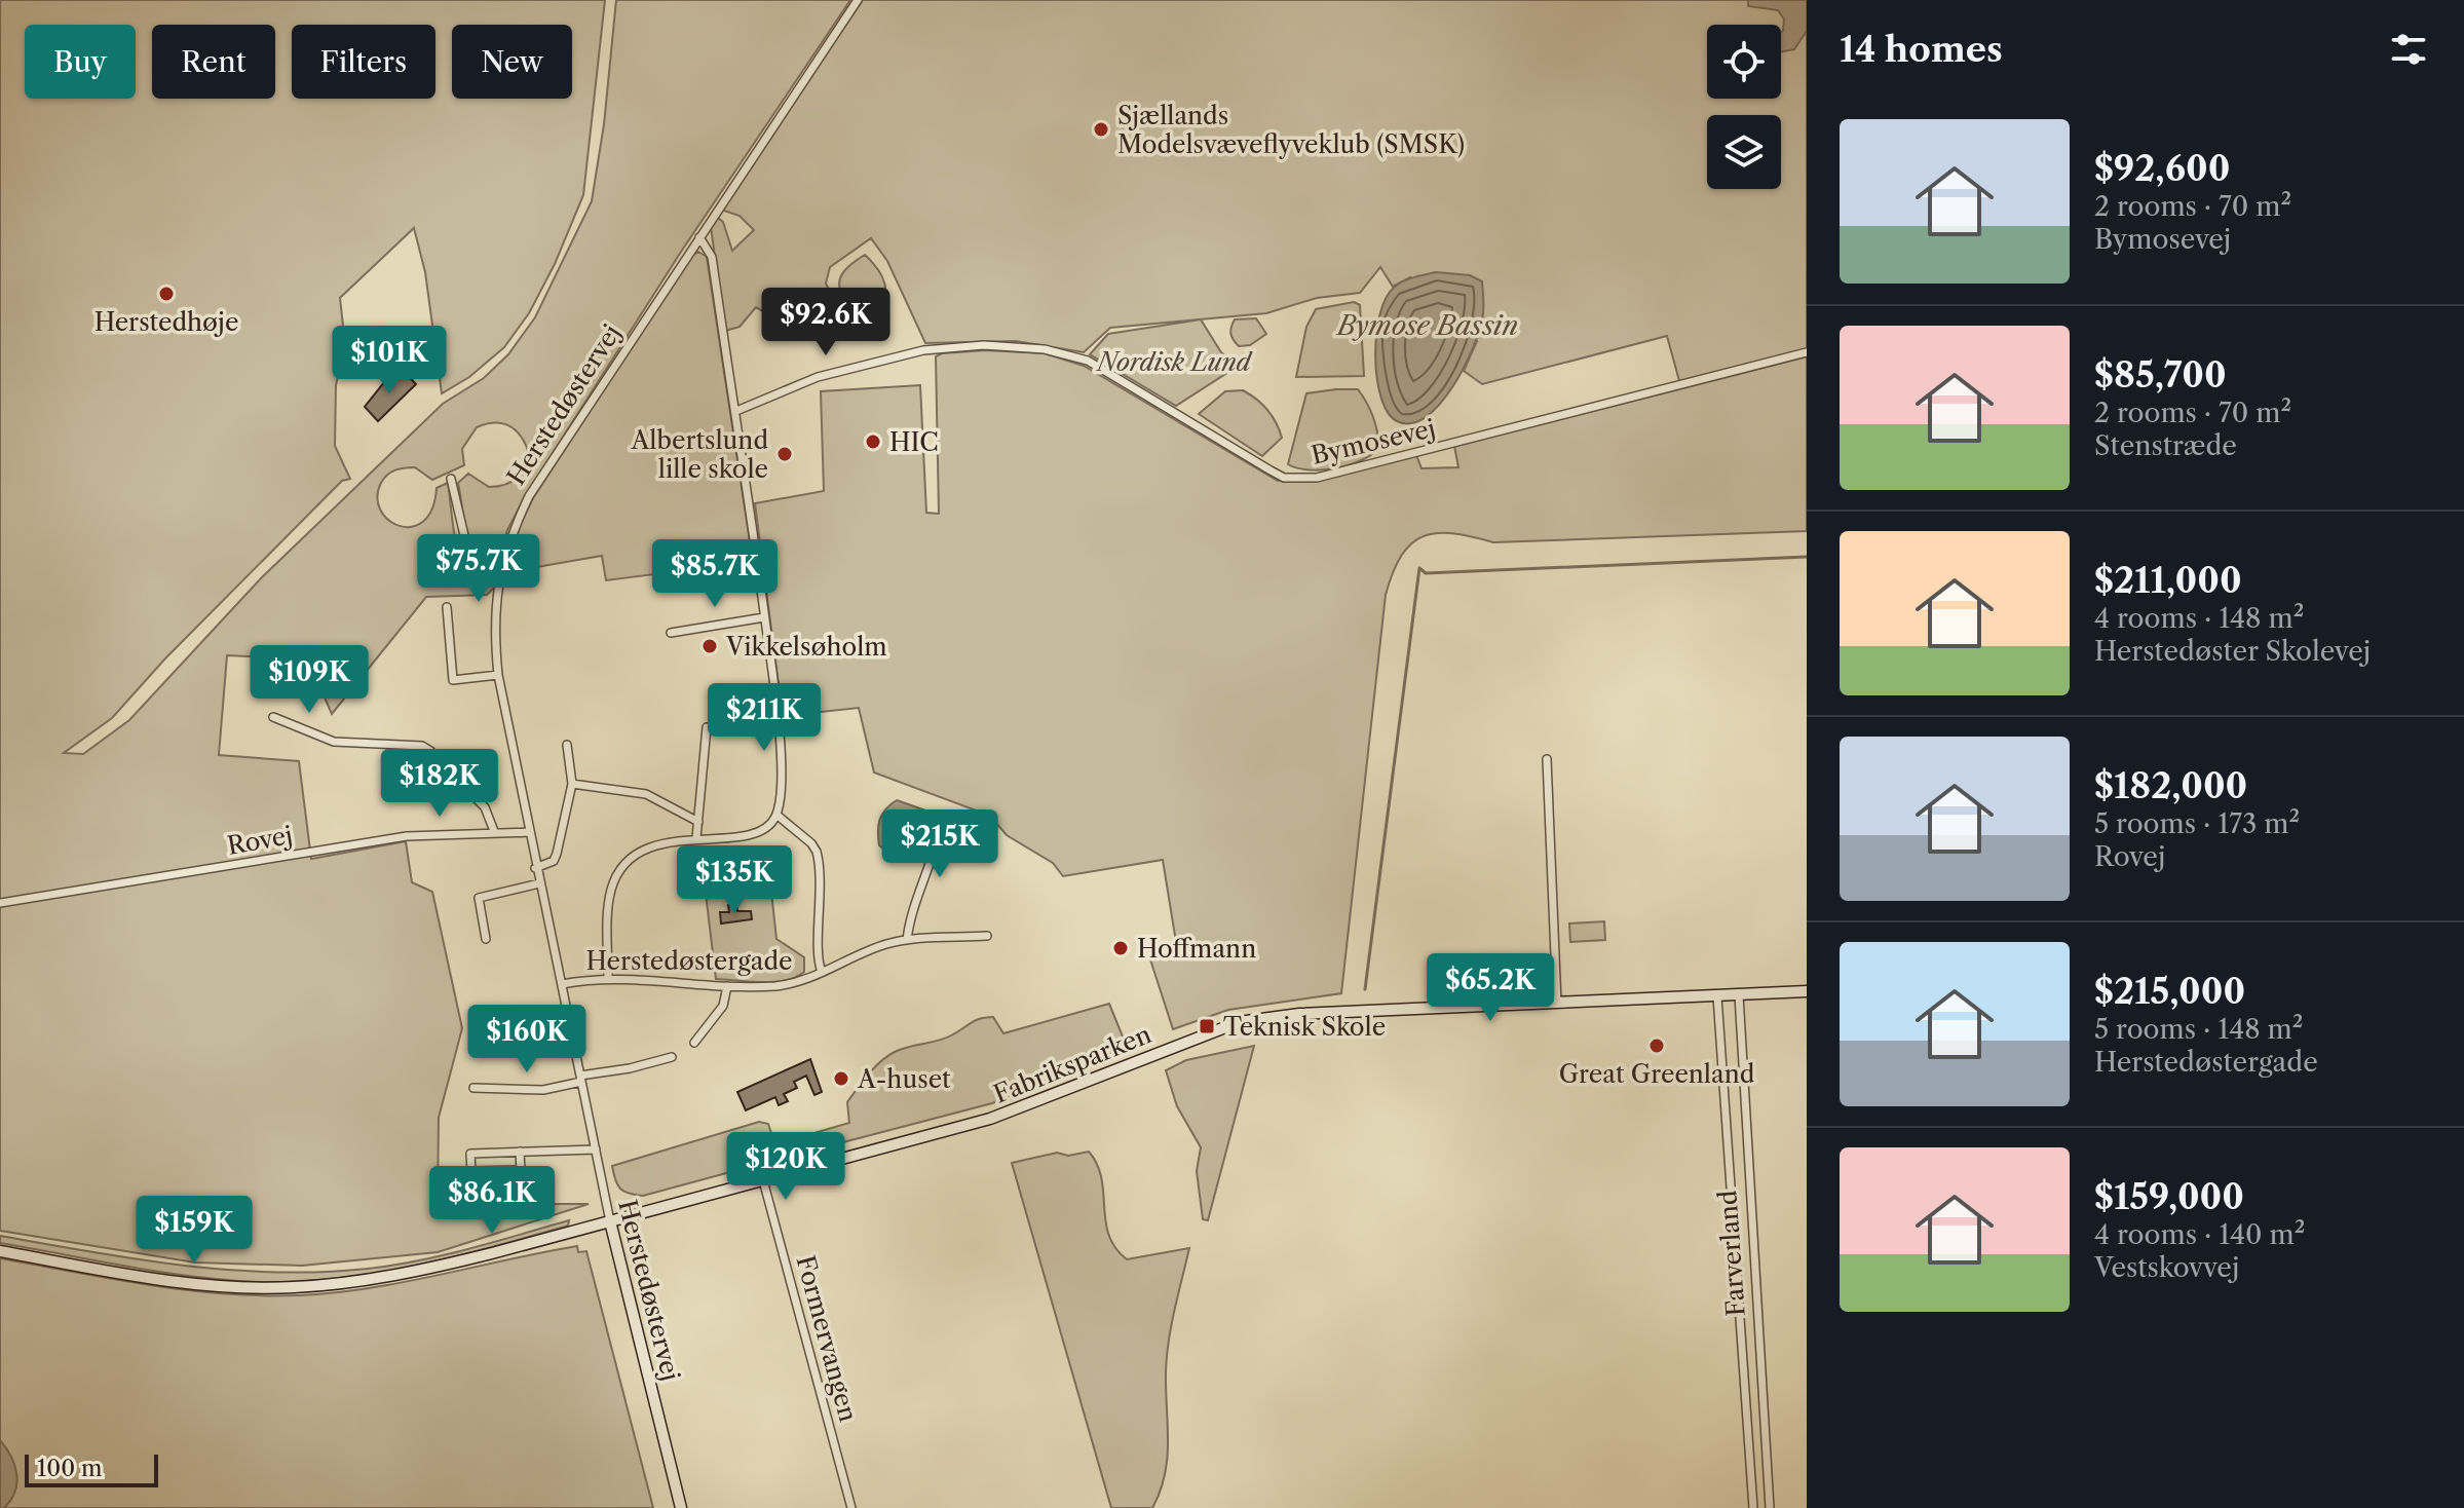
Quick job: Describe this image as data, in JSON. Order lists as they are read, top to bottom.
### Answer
{
  "streets": {
    "street": [
      "Herstedøstervej",
      "Bymosevej",
      "Rovej",
      "Herstedøstergade",
      "Fabriksparken",
      "Farverland",
      "Formervangen"
    ]
  },
  "crossings": [
    ["Herstedøstervej", "Rovej"],
    ["Herstedøstervej", "Herstedøstergade"],
    ["Herstedøstervej", "Fabriksparken"],
    ["Fabriksparken", "Farverland"],
    ["Fabriksparken", "Formervangen"]
  ],
  "water": ["Bymose Bassin"],
  "parks": ["Nordisk Lund"],
  "places": {
    "other": [
      "Sjællands Modelsvæveflyveklub (SMSK)",
      "Herstedhøje",
      "HIC",
      "Albertslund lille skole",
      "Vikkelsøholm",
      "Hoffmann",
      "Great Greenland",
      "A-huset"
    ],
    "transit": ["Teknisk Skole"]
  },
  "scale_bar": "100 m",
  "page": {
    "heading": "14 homes",
    "chip": [
      "Buy",
      "Rent",
      "Filters",
      "New"
    ],
    "list": [
      {
        "name": "$92,600",
        "note": "2 rooms · 70 m² · Bymosevej"
      },
      {
        "name": "$85,700",
        "note": "2 rooms · 70 m² · Stenstræde"
      },
      {
        "name": "$211,000",
        "note": "4 rooms · 148 m² · Herstedøster Skolevej"
      },
      {
        "name": "$182,000",
        "note": "5 rooms · 173 m² · Rovej"
      },
      {
        "name": "$215,000",
        "note": "5 rooms · 148 m² · Herstedøstergade"
      },
      {
        "name": "$159,000",
        "note": "4 rooms · 140 m² · Vestskovvej"
      }
    ],
    "price": [
      "$92.6K",
      "$101K",
      "$75.7K",
      "$85.7K",
      "$109K",
      "$211K",
      "$182K",
      "$215K",
      "$135K",
      "$65.2K",
      "$160K",
      "$120K",
      "$86.1K",
      "$159K"
    ],
    "scale": "100 m"
  }
}
